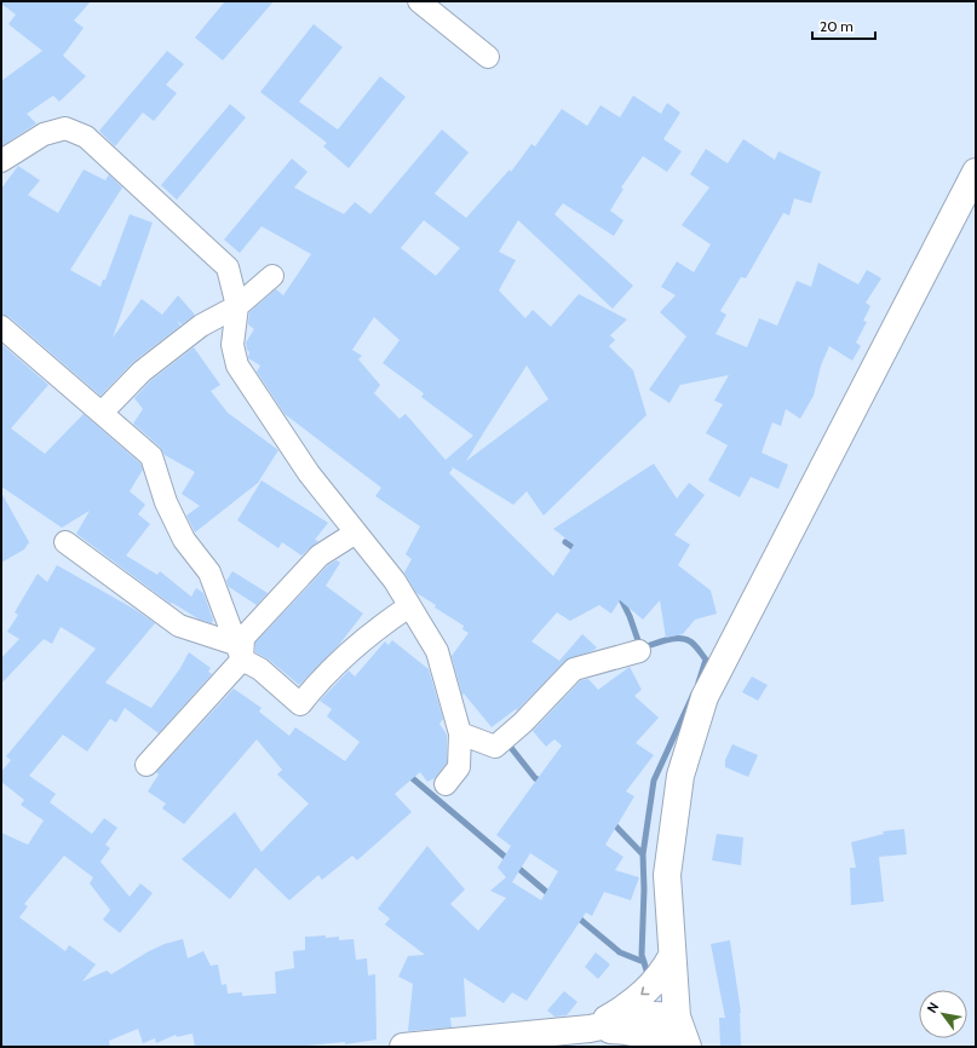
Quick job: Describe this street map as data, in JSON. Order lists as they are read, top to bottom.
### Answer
{
  "scale_bar": "20 m",
  "north": "top left"
}
